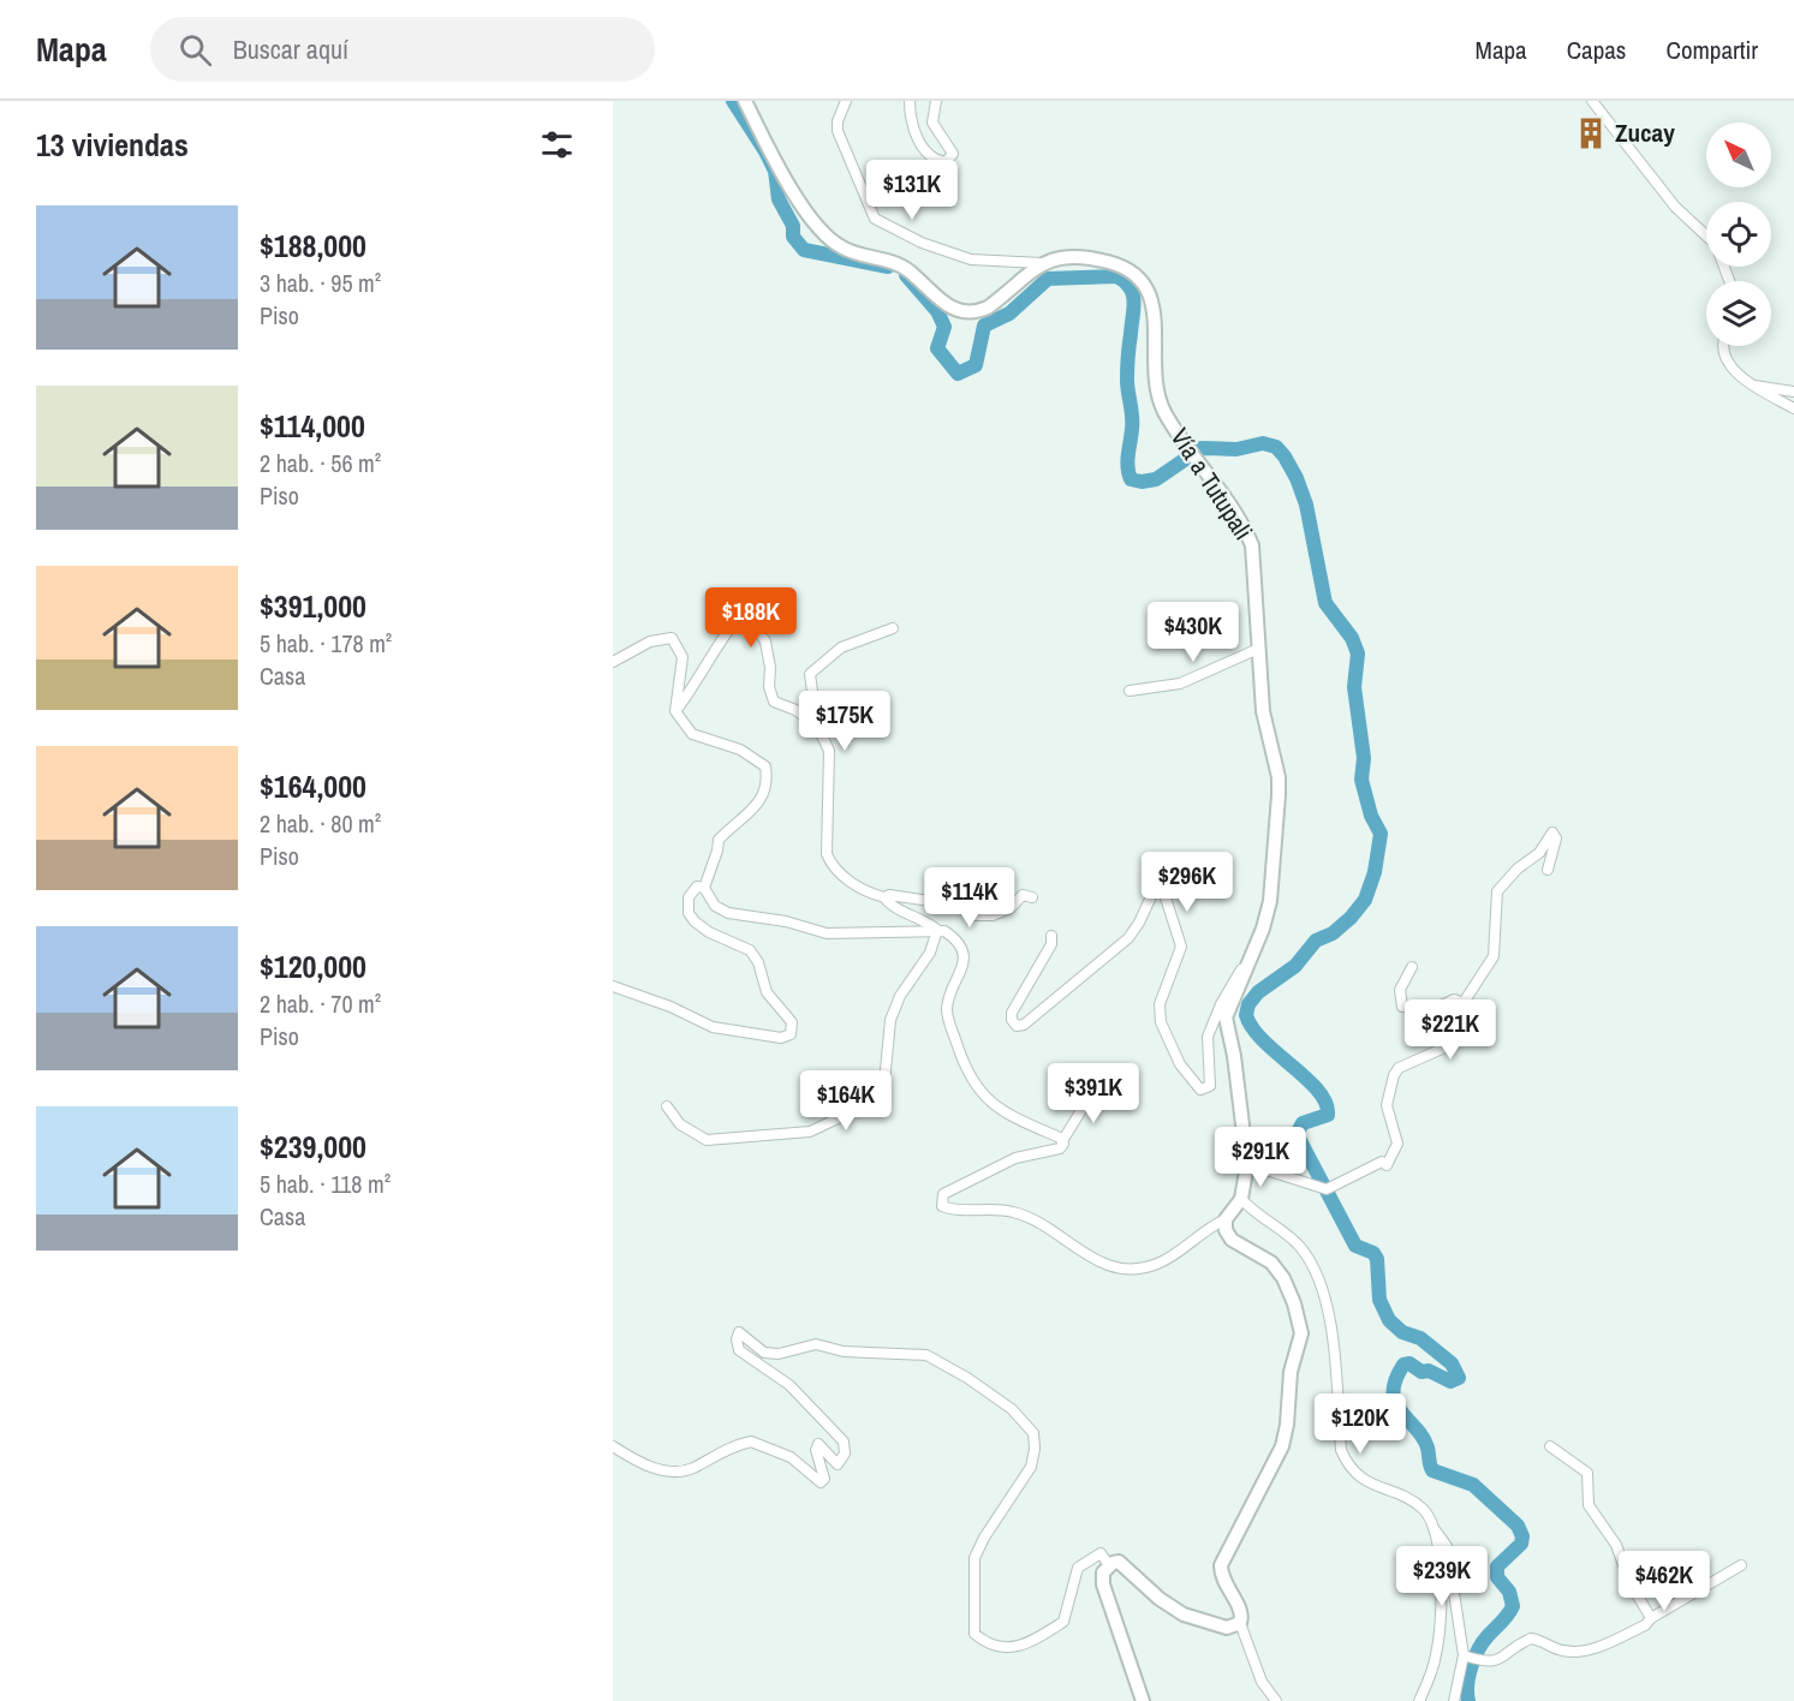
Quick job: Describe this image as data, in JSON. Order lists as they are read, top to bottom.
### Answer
{
  "streets": {
    "street": ["Vía a Tutupali"]
  },
  "places": {
    "building": ["Zucay"]
  },
  "north": "top left",
  "page": {
    "header": "Mapa",
    "search": "Buscar aquí",
    "nav": ["Mapa", "Capas", "Compartir"],
    "heading": "13 viviendas",
    "price": [
      "$131K",
      "$188K",
      "$430K",
      "$175K",
      "$296K",
      "$114K",
      "$221K",
      "$391K",
      "$164K",
      "$291K",
      "$120K",
      "$239K",
      "$462K"
    ],
    "list": [
      {
        "name": "$188,000",
        "note": "3 hab. · 95 m² · Piso"
      },
      {
        "name": "$114,000",
        "note": "2 hab. · 56 m² · Piso"
      },
      {
        "name": "$391,000",
        "note": "5 hab. · 178 m² · Casa"
      },
      {
        "name": "$164,000",
        "note": "2 hab. · 80 m² · Piso"
      },
      {
        "name": "$120,000",
        "note": "2 hab. · 70 m² · Piso"
      },
      {
        "name": "$239,000",
        "note": "5 hab. · 118 m² · Casa"
      }
    ]
  }
}
